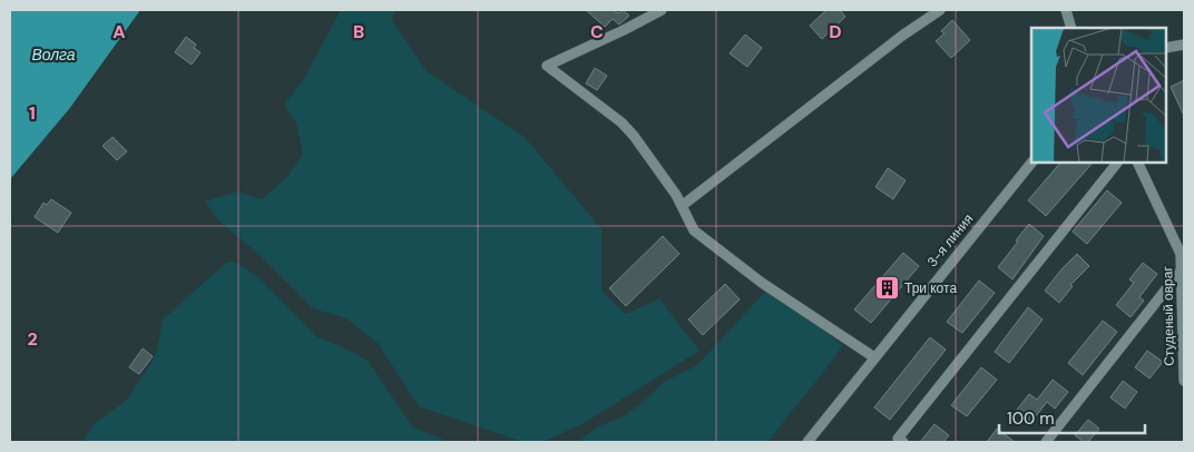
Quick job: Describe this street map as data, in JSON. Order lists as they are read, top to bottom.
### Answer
{
  "streets": {
    "street": ["3-я линия", "Студеный овраг"]
  },
  "water": ["Волга"],
  "places": {
    "building": ["Три кота"]
  },
  "scale_bar": "100 m",
  "grid": {
    "columns": [
      "A",
      "B",
      "C",
      "D"
    ],
    "rows": ["1", "2"]
  }
}
